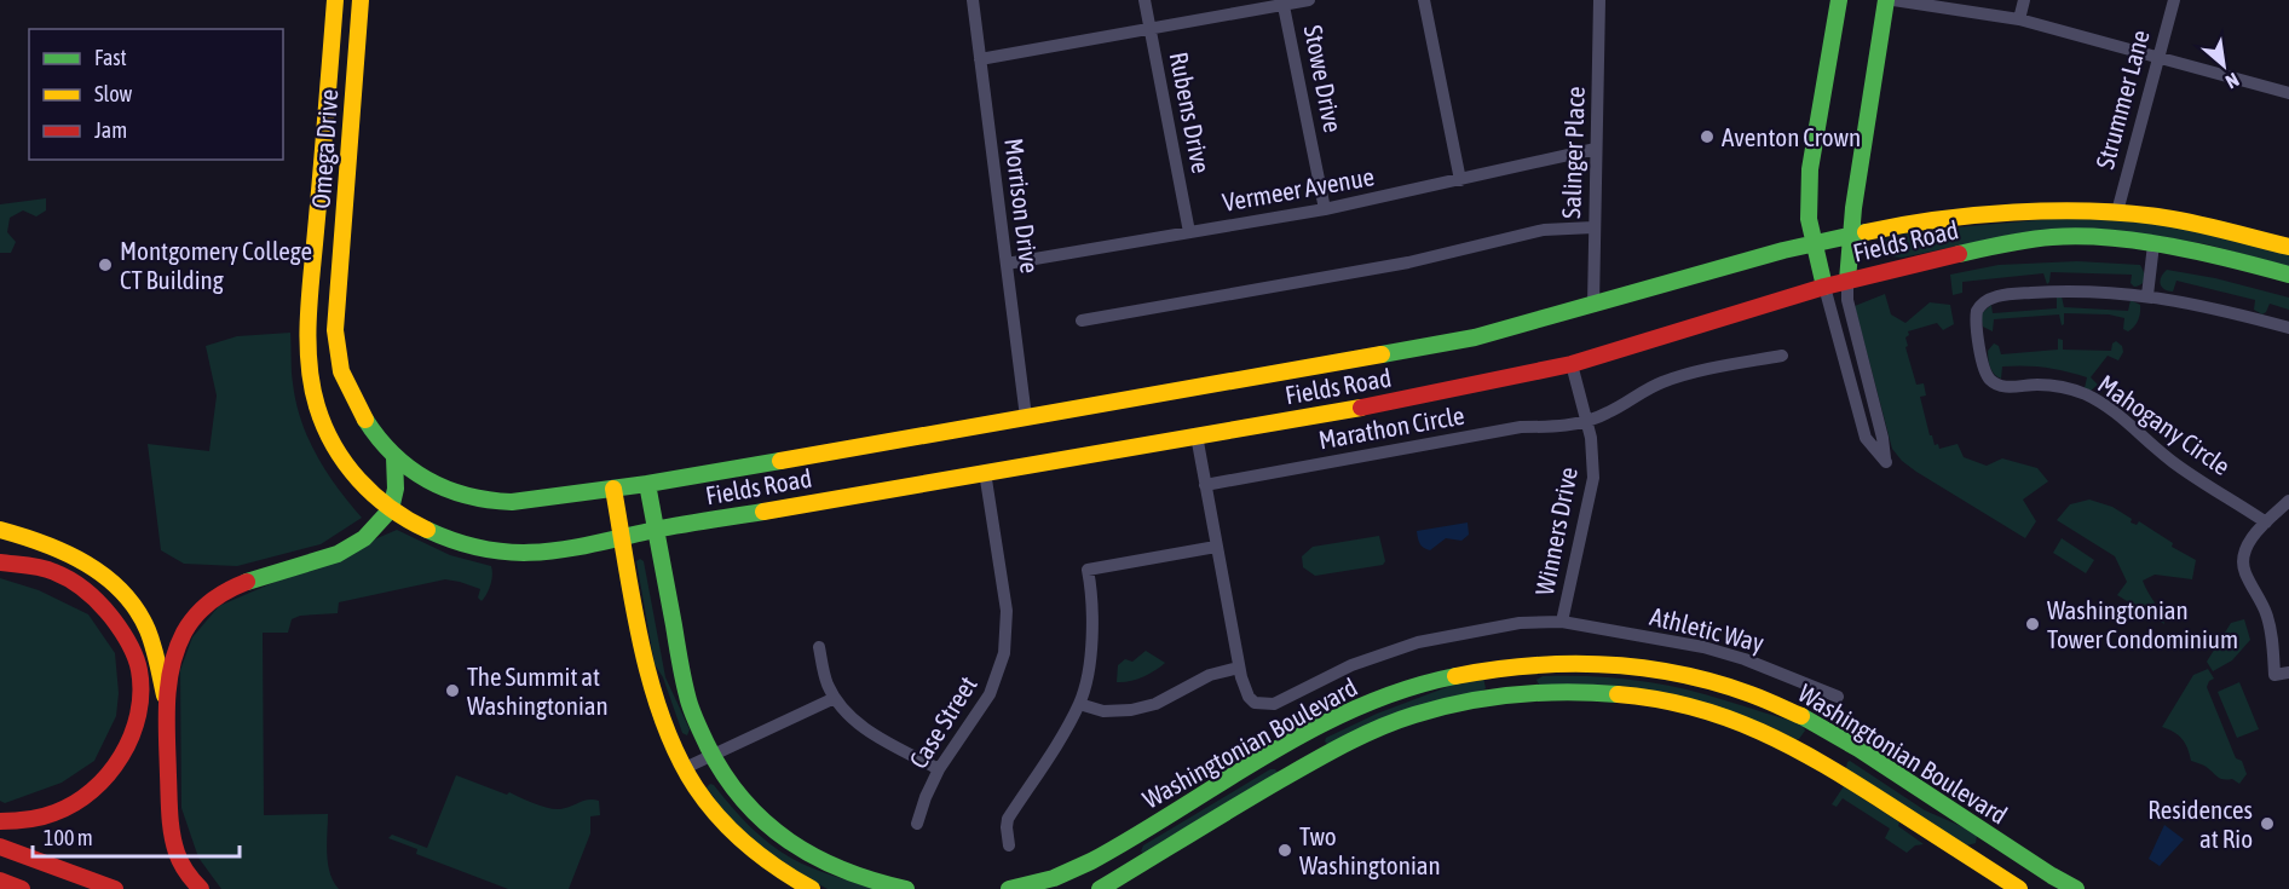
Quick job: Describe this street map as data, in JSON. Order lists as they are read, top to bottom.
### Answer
{
  "streets": {
    "main road": ["Omega Drive", "Fields Road", "Washingtonian Boulevard"],
    "street": [
      "Stowe Drive",
      "Strummer Lane",
      "Rubens Drive",
      "Salinger Place",
      "Vermeer Avenue",
      "Morrison Drive",
      "Mahogany Circle",
      "Marathon Circle",
      "Winners Drive",
      "Athletic Way",
      "Case Street"
    ]
  },
  "crossings": [
    ["Stowe Drive", "Vermeer Avenue"],
    ["Strummer Lane", "Fields Road"],
    ["Rubens Drive", "Vermeer Avenue"],
    ["Omega Drive", "Fields Road"],
    ["Salinger Place", "Vermeer Avenue"],
    ["Salinger Place", "Fields Road"],
    ["Vermeer Avenue", "Morrison Drive"],
    ["Morrison Drive", "Fields Road"],
    ["Fields Road", "Winners Drive"],
    ["Fields Road", "Case Street"],
    ["Marathon Circle", "Winners Drive"],
    ["Winners Drive", "Athletic Way"]
  ],
  "places": [
    "Aventon Crown",
    "Montgomery College CT Building",
    "Washingtonian Tower Condominium",
    "The Summit at Washingtonian",
    "Residences at Rio",
    "Two Washingtonian"
  ],
  "legend": ["Fast", "Slow", "Jam"],
  "scale_bar": "100 m",
  "north": "bottom right"
}
